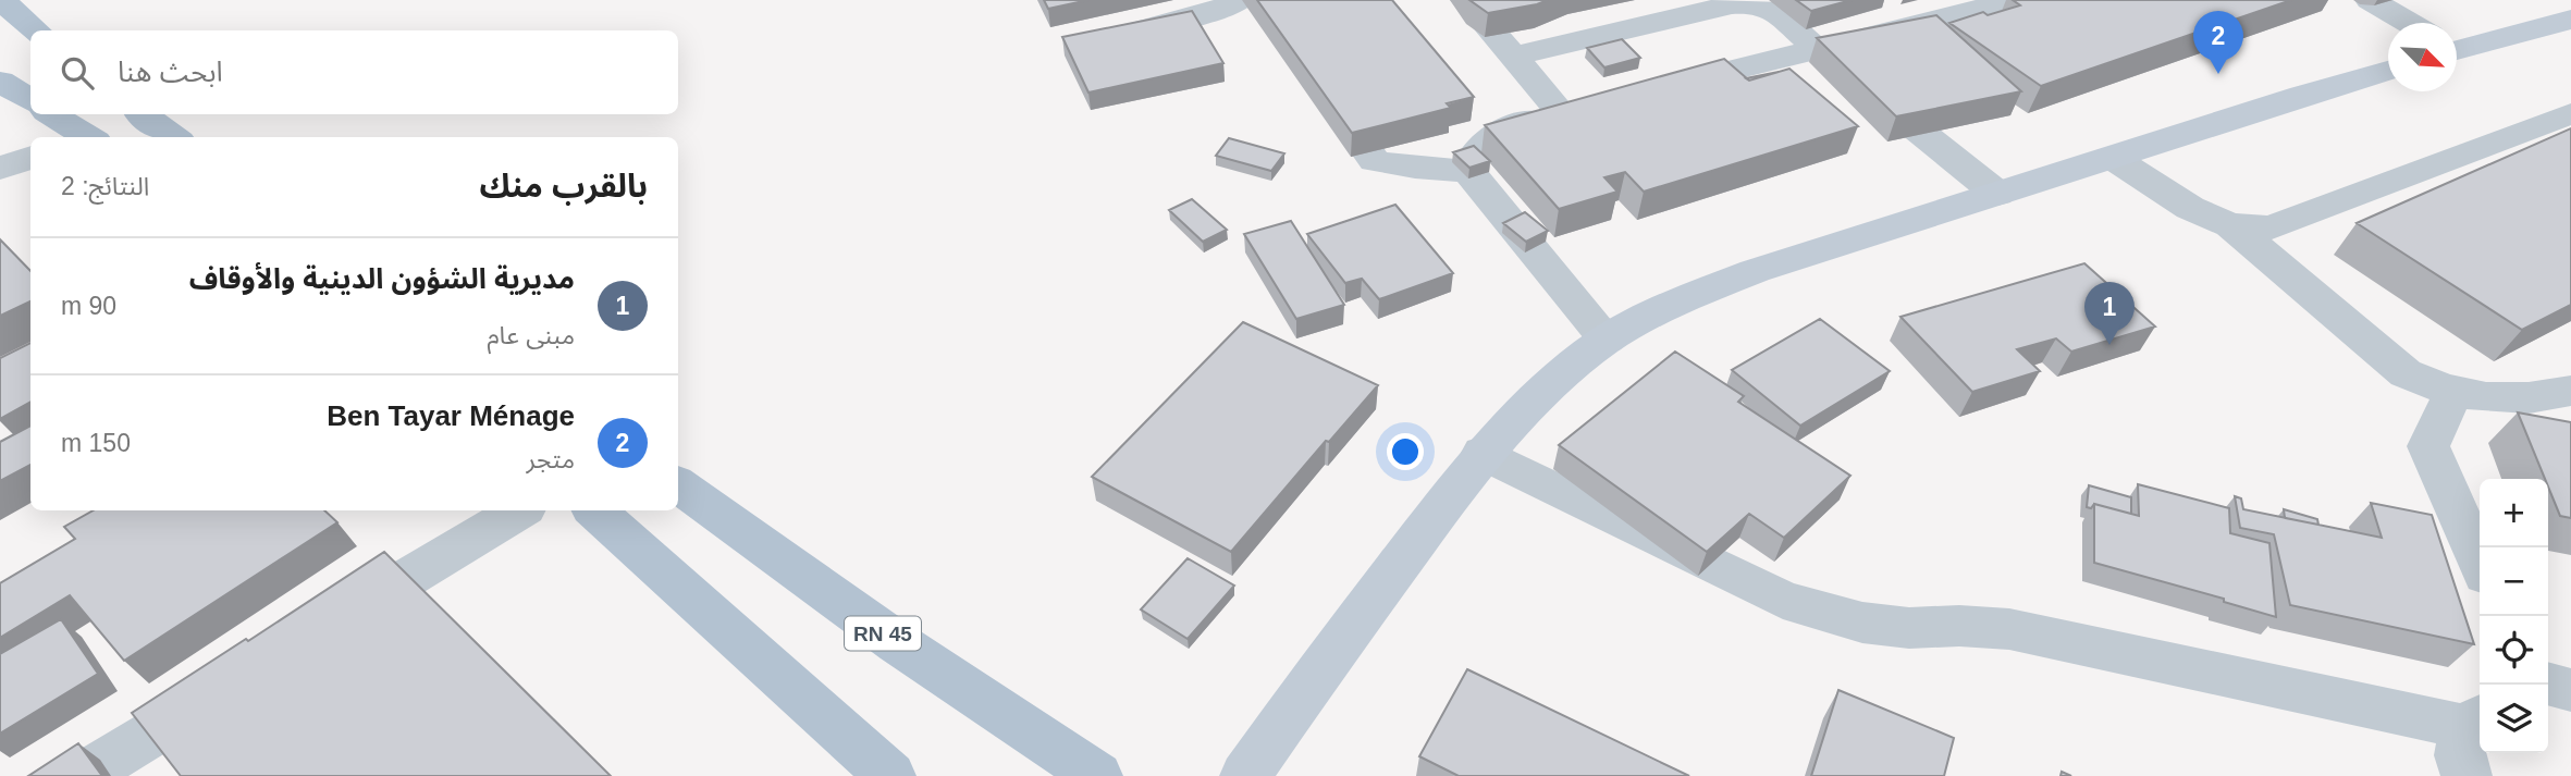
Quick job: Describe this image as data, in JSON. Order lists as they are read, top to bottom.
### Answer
{
  "streets": {
    "main road": ["RN 45"]
  },
  "north": "bottom right",
  "page": {
    "pins": ["2", "1"],
    "search": "ابحث هنا",
    "heading": ["بالقرب منك", "النتائج: 2"],
    "list": [
      {
        "mark": "1",
        "name": "مديرية الشؤون الدينية والأوقاف",
        "note": "مبنى عام",
        "value": "90 m"
      },
      {
        "mark": "2",
        "name": "Ben Tayar Ménage",
        "note": "متجر",
        "value": "150 m"
      }
    ],
    "map_buttons": ["+", "−"]
  }
}
